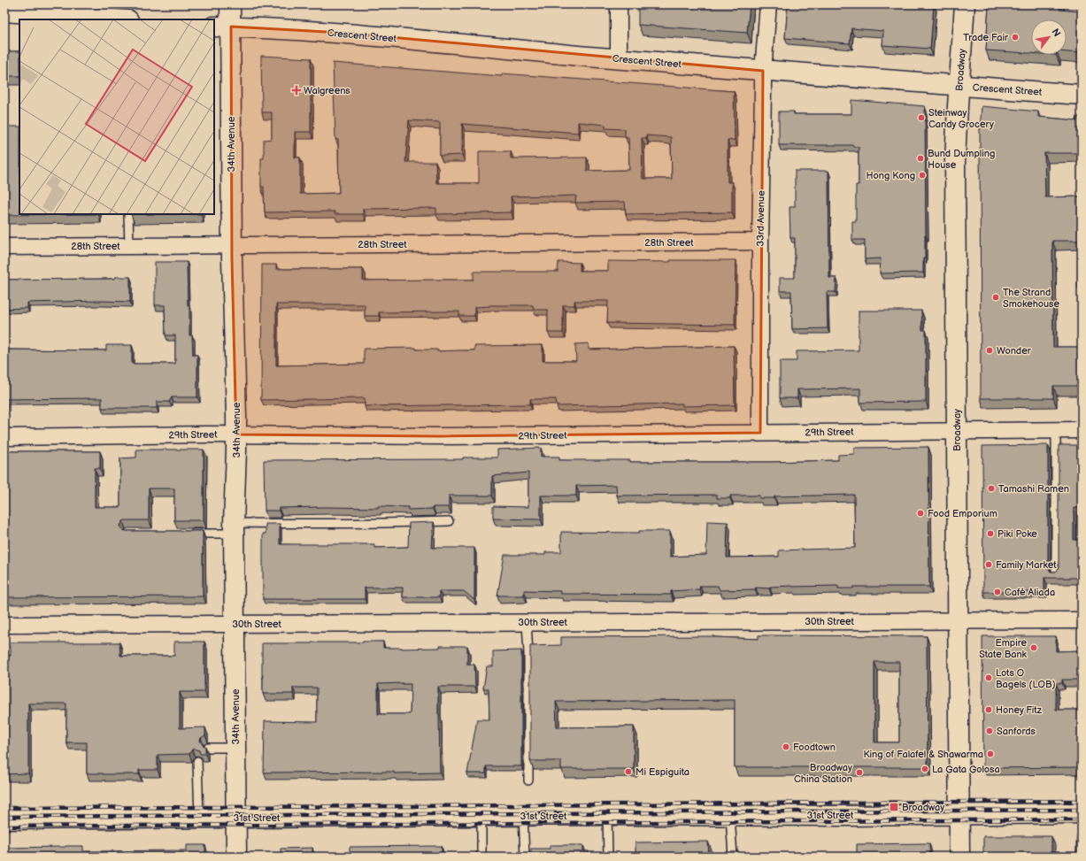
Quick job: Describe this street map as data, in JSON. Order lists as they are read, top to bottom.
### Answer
{
  "streets": {
    "main road": [
      "Crescent Street",
      "Broadway",
      "34th Avenue",
      "31st Street"
    ],
    "street": [
      "33rd Avenue",
      "28th Street",
      "29th Street",
      "30th Street"
    ]
  },
  "crossings": [
    ["Crescent Street", "Broadway"],
    ["Crescent Street", "34th Avenue"],
    ["Crescent Street", "33rd Avenue"],
    ["Broadway", "29th Street"],
    ["Broadway", "30th Street"],
    ["Broadway", "31st Street"],
    ["34th Avenue", "28th Street"],
    ["34th Avenue", "29th Street"],
    ["34th Avenue", "30th Street"],
    ["34th Avenue", "31st Street"],
    ["33rd Avenue", "28th Street"],
    ["33rd Avenue", "29th Street"]
  ],
  "places": {
    "other": [
      "Trade Fair",
      "Steinway Candy Grocery",
      "Bund Dumpling House",
      "Hong Kong",
      "The Strand Smokehouse",
      "Wonder",
      "Tamashi Ramen",
      "Food Emporium",
      "Piki Poke",
      "Family Market",
      "Café Aliada",
      "Empire State Bank",
      "Lots O Bagels (LOB)",
      "Honey Fitz",
      "Sanfords",
      "Foodtown",
      "King of Falafel & Shawarma",
      "La Gata Golosa",
      "Mi Espiguita",
      "Broadway China Station"
    ],
    "health": ["Walgreens"],
    "transit": ["Broadway"]
  },
  "north": "top right"
}
